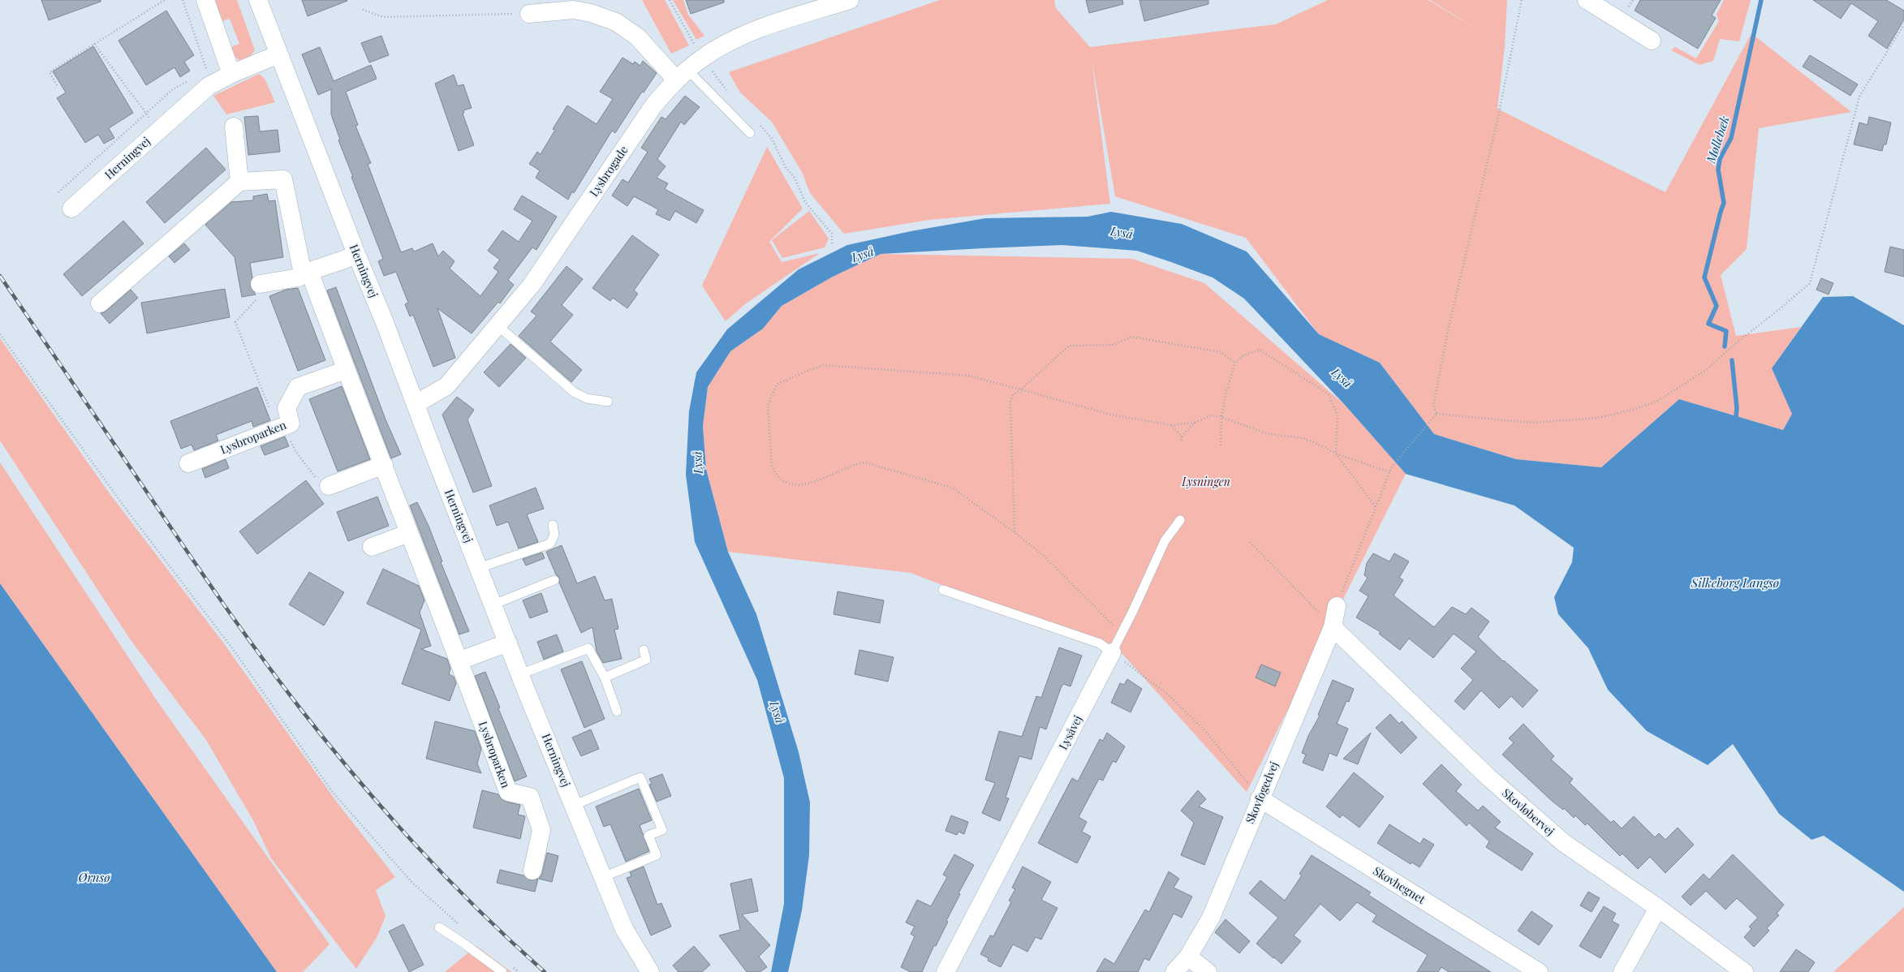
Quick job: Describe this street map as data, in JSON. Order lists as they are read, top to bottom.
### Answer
{
  "streets": {
    "street": [
      "Herningvej",
      "Lysbrogade",
      "Lysbroparken",
      "Lysåvej",
      "Skovfogedvej",
      "Skovløbervej",
      "Skovhegnet"
    ]
  },
  "crossings": [
    ["Herningvej", "Lysbrogade"],
    ["Skovfogedvej", "Skovløbervej"],
    ["Skovfogedvej", "Skovhegnet"]
  ],
  "water": [
    "Møllebæk",
    "Lyså",
    "Silkeborg Langsø",
    "Ørnsø"
  ],
  "parks": ["Lysningen"]
}
